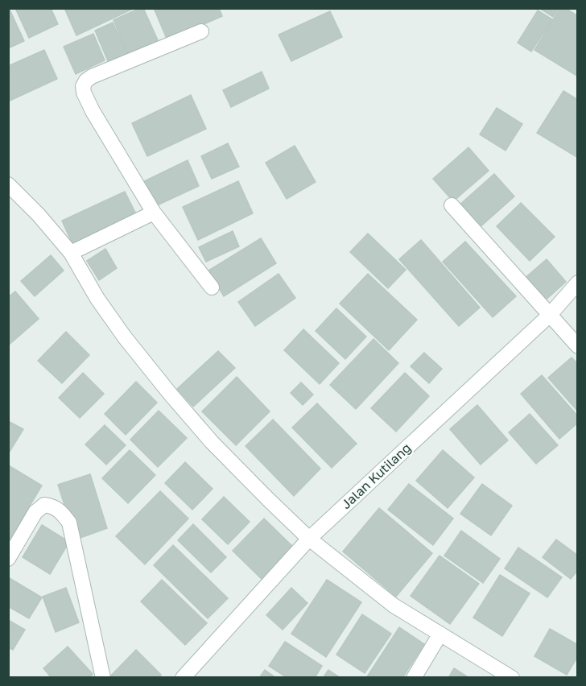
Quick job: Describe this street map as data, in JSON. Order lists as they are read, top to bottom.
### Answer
{
  "streets": {
    "street": ["Jalan Kutilang"]
  }
}
